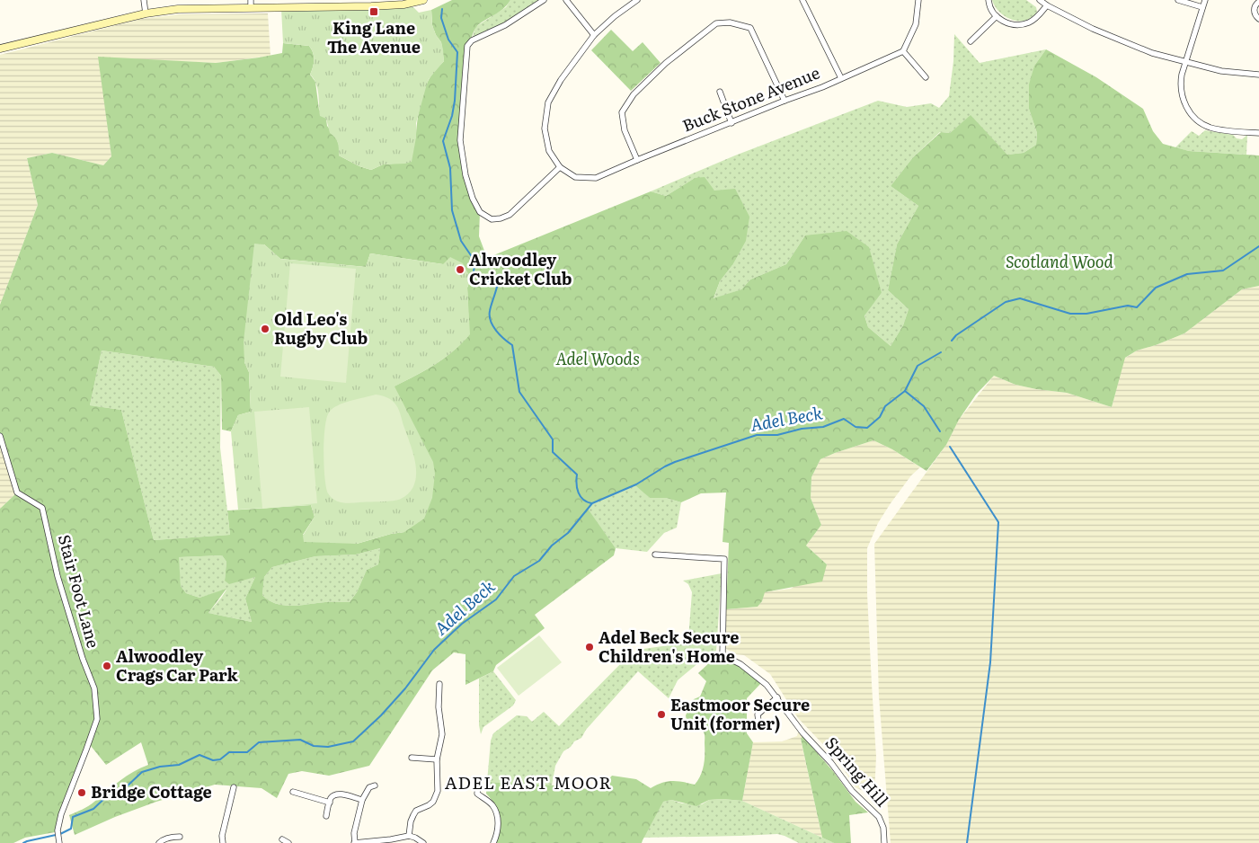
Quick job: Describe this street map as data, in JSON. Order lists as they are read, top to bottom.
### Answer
{
  "streets": {
    "street": ["Buck Stone Avenue", "Stair Foot Lane", "Spring Hill"]
  },
  "districts": ["ADEL EAST MOOR"],
  "water": ["Adel Beck"],
  "parks": ["Scotland Wood", "Adel Woods"],
  "places": {
    "transit": ["King Lane The Avenue"],
    "other": [
      "Alwoodley Cricket Club",
      "Old Leo's Rugby Club",
      "Adel Beck Secure Children's Home",
      "Alwoodley Crags Car Park",
      "Eastmoor Secure Unit (former)",
      "Bridge Cottage"
    ]
  }
}
